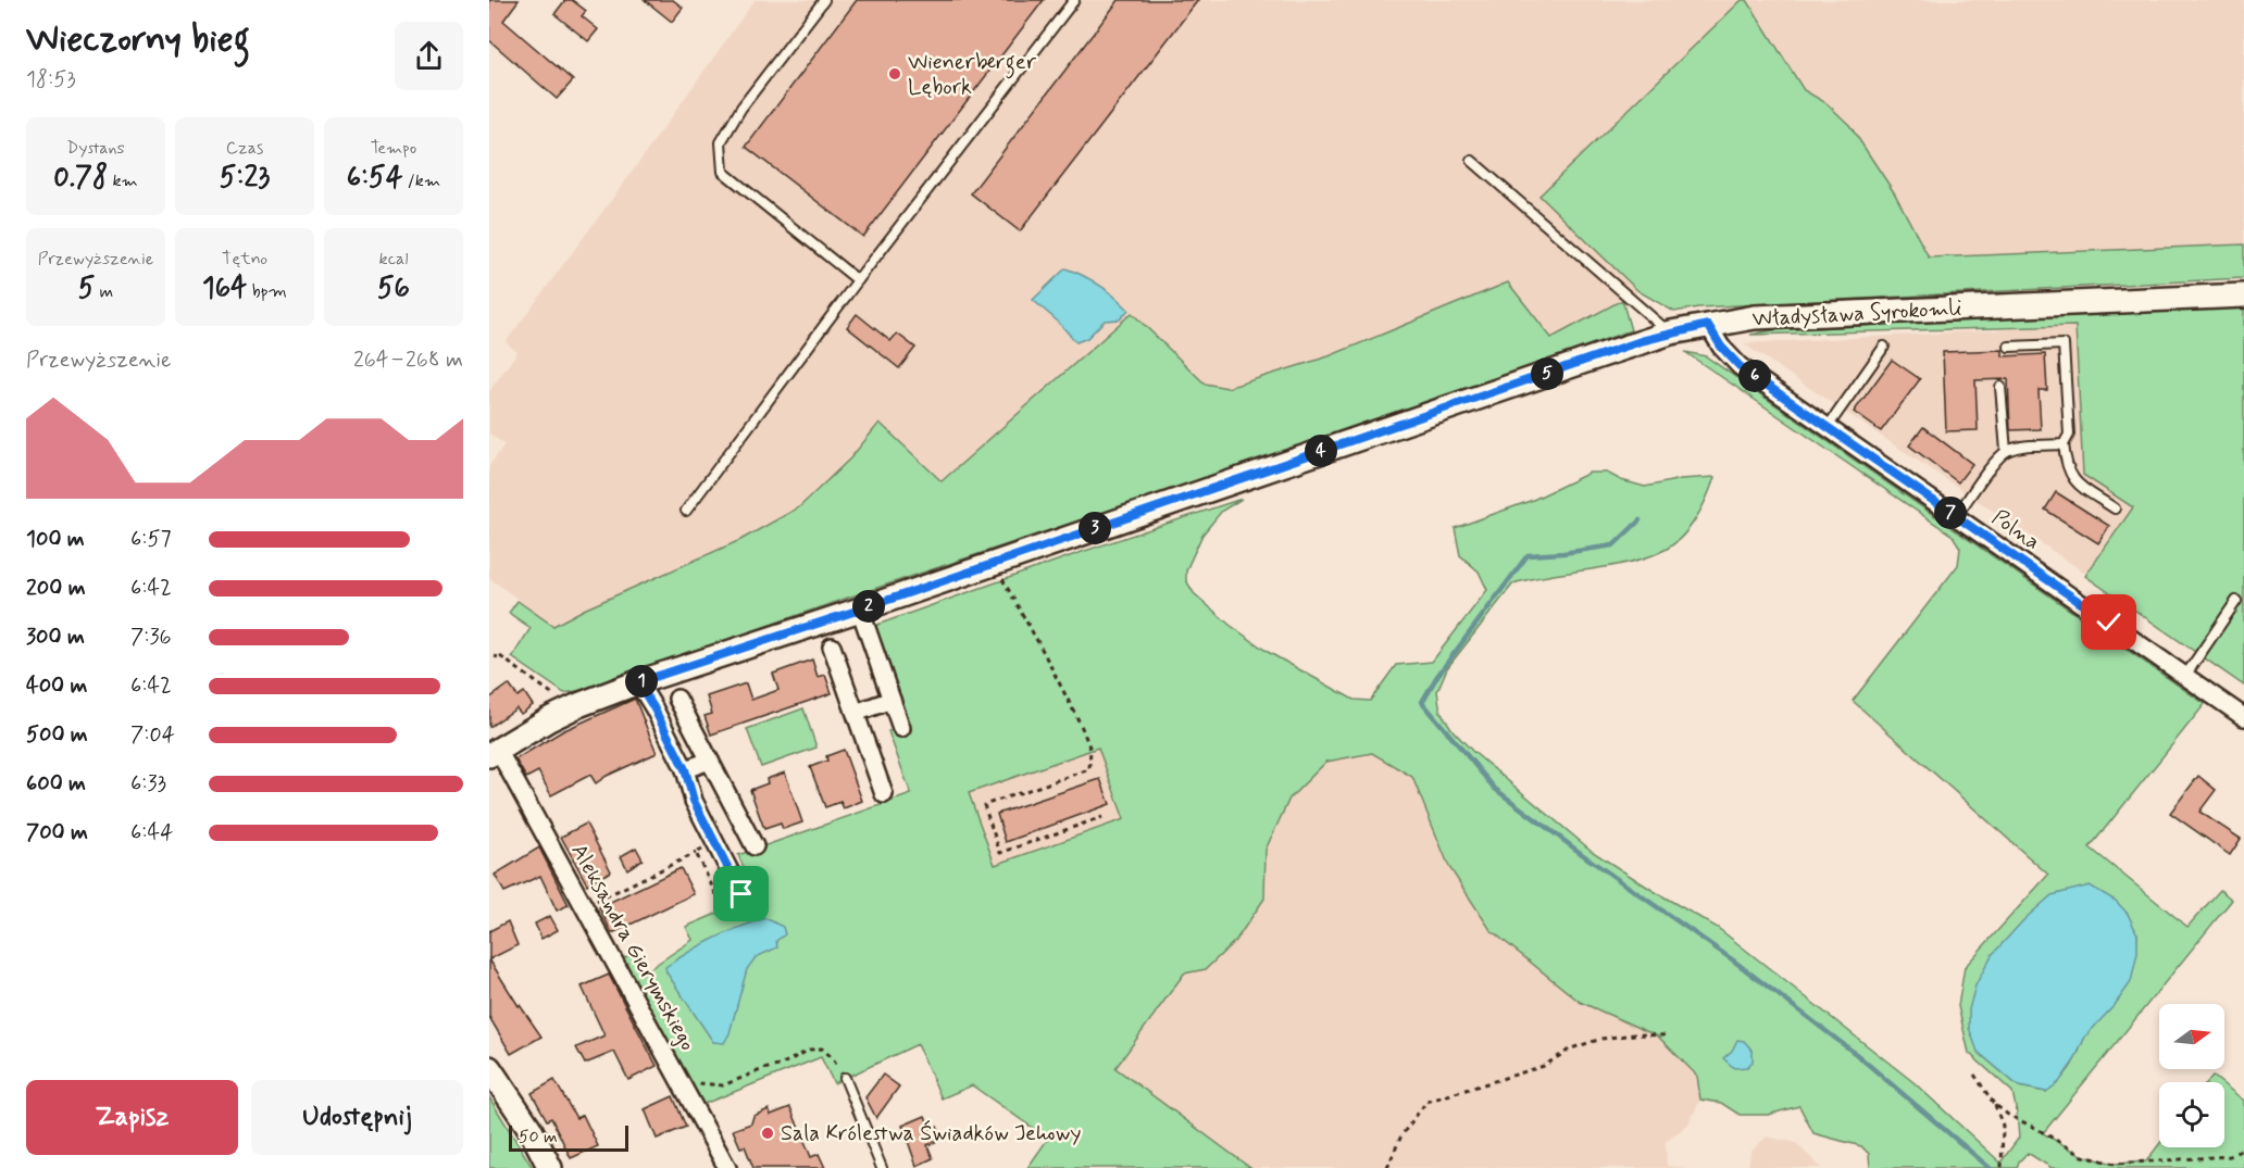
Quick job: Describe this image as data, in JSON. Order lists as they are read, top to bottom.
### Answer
{
  "streets": {
    "street": ["Władysława Syrokomli", "Polna", "Aleksandra Gierymskiego"]
  },
  "crossings": [
    ["Władysława Syrokomli", "Polna"],
    ["Władysława Syrokomli", "Aleksandra Gierymskiego"]
  ],
  "places": ["Wienerberger Lębork", "Sala Królestwa Świadków Jehowy"],
  "scale_bar": "50 m",
  "north": "right",
  "page": {
    "heading": ["Wieczorny bieg", "18:53"],
    "stats": [
      ["Dystans", "0.78 km"],
      ["Czas", "5:23"],
      ["Tempo", "6:54 /km"],
      ["Przewyższenie", "5 m"],
      ["Tętno", "164 bpm"],
      ["kcal", "56"]
    ],
    "chart": ["Przewyższenie", "264–268 m"],
    "pins": [
      "5",
      "6",
      "4",
      "7",
      "3",
      "2",
      "1"
    ],
    "list": [
      {
        "name": "100 m",
        "note": "6:57"
      },
      {
        "name": "200 m",
        "note": "6:42"
      },
      {
        "name": "300 m",
        "note": "7:36"
      },
      {
        "name": "400 m",
        "note": "6:42"
      },
      {
        "name": "500 m",
        "note": "7:04"
      },
      {
        "name": "600 m",
        "note": "6:33"
      },
      {
        "name": "700 m",
        "note": "6:44"
      }
    ],
    "buttons": ["Zapisz", "Udostępnij"],
    "scale": "50 m"
  }
}
